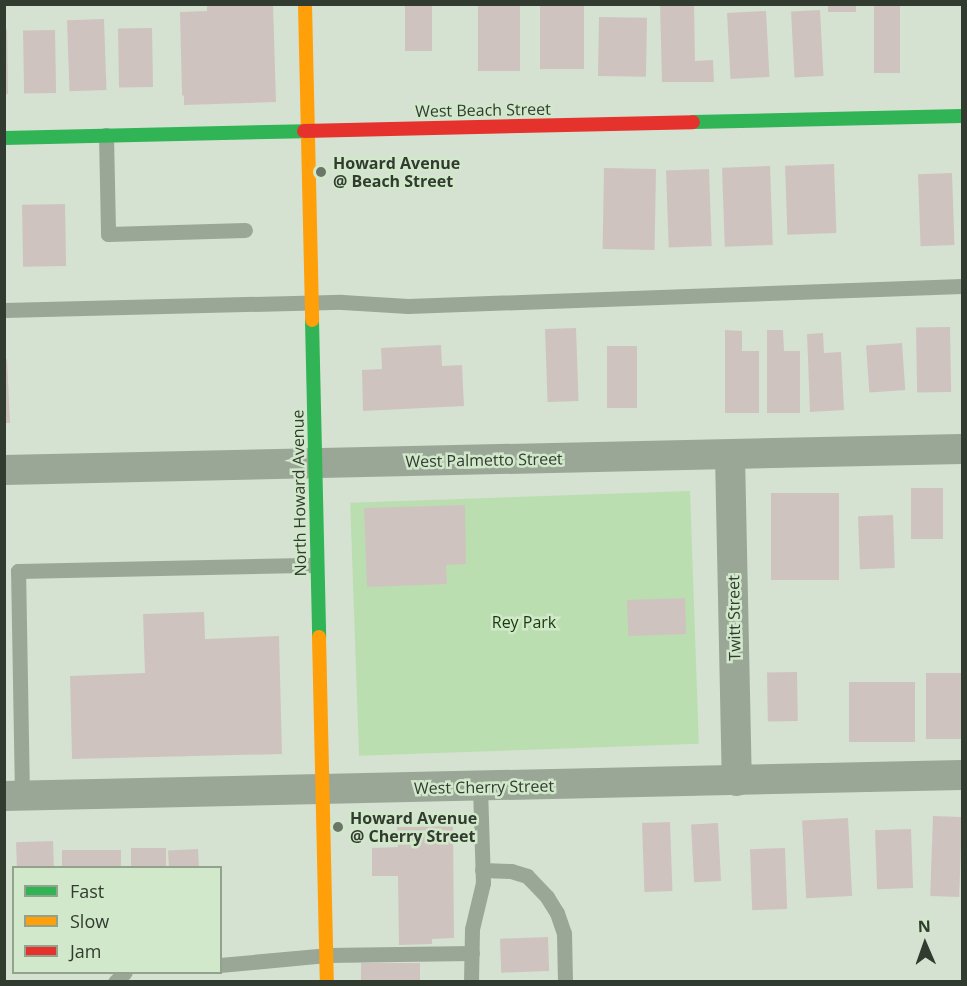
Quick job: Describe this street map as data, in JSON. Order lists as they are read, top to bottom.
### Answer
{
  "streets": {
    "main road": ["West Beach Street", "North Howard Avenue"],
    "street": ["West Palmetto Street", "Twitt Street", "West Cherry Street"]
  },
  "crossings": [
    ["West Beach Street", "North Howard Avenue"],
    ["West Palmetto Street", "North Howard Avenue"],
    ["West Palmetto Street", "Twitt Street"],
    ["North Howard Avenue", "West Cherry Street"],
    ["Twitt Street", "West Cherry Street"]
  ],
  "parks": ["Rey Park"],
  "places": ["Howard Avenue @ Beach Street", "Howard Avenue @ Cherry Street"],
  "legend": ["Fast", "Slow", "Jam"],
  "north": "top"
}
